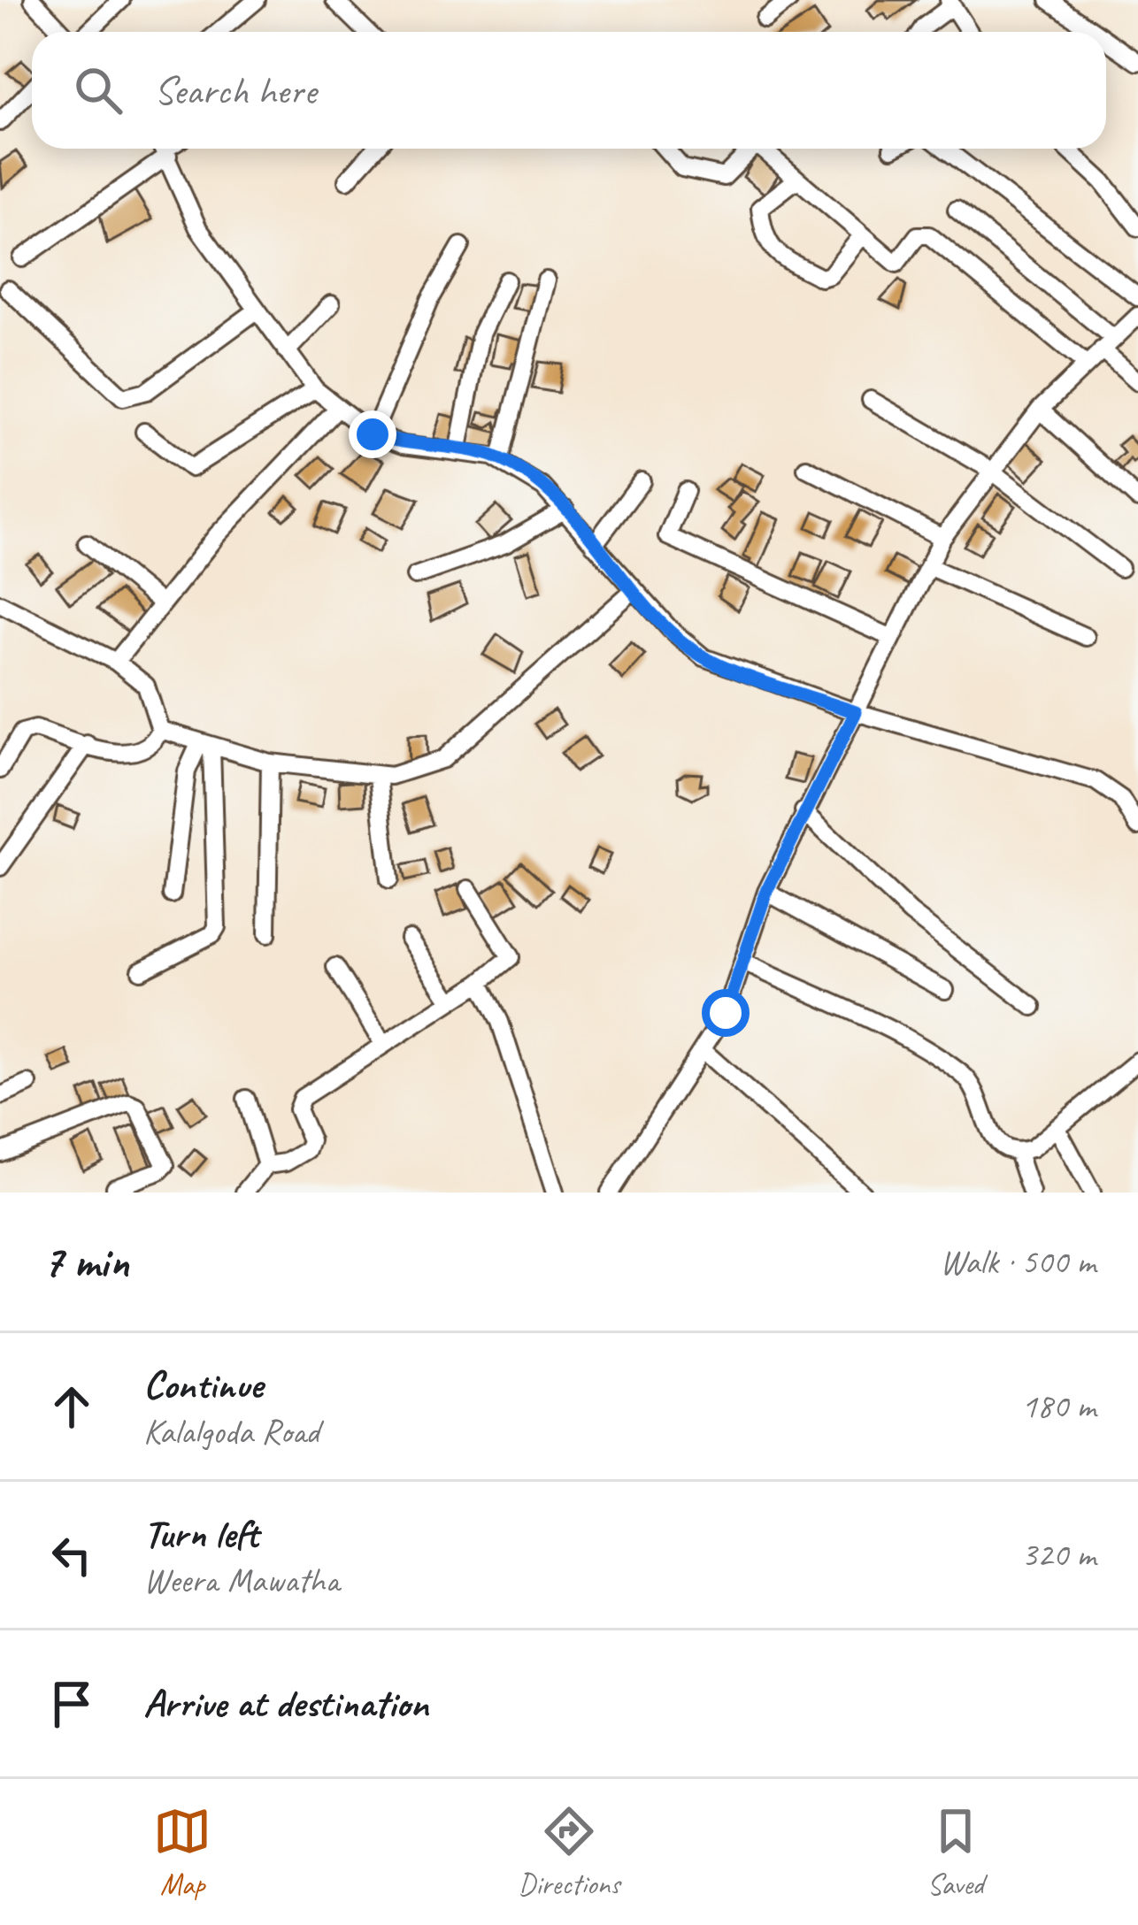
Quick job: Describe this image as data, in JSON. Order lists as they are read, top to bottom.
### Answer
{
  "page": {
    "search": "Search here",
    "heading": ["7 min", "Walk · 500 m"],
    "list": [
      ["Continue", "Kalalgoda Road", "180 m"],
      ["Turn left", "Weera Mawatha", "320 m"],
      "Arrive at destination"
    ],
    "nav": ["Map", "Directions", "Saved"]
  }
}
